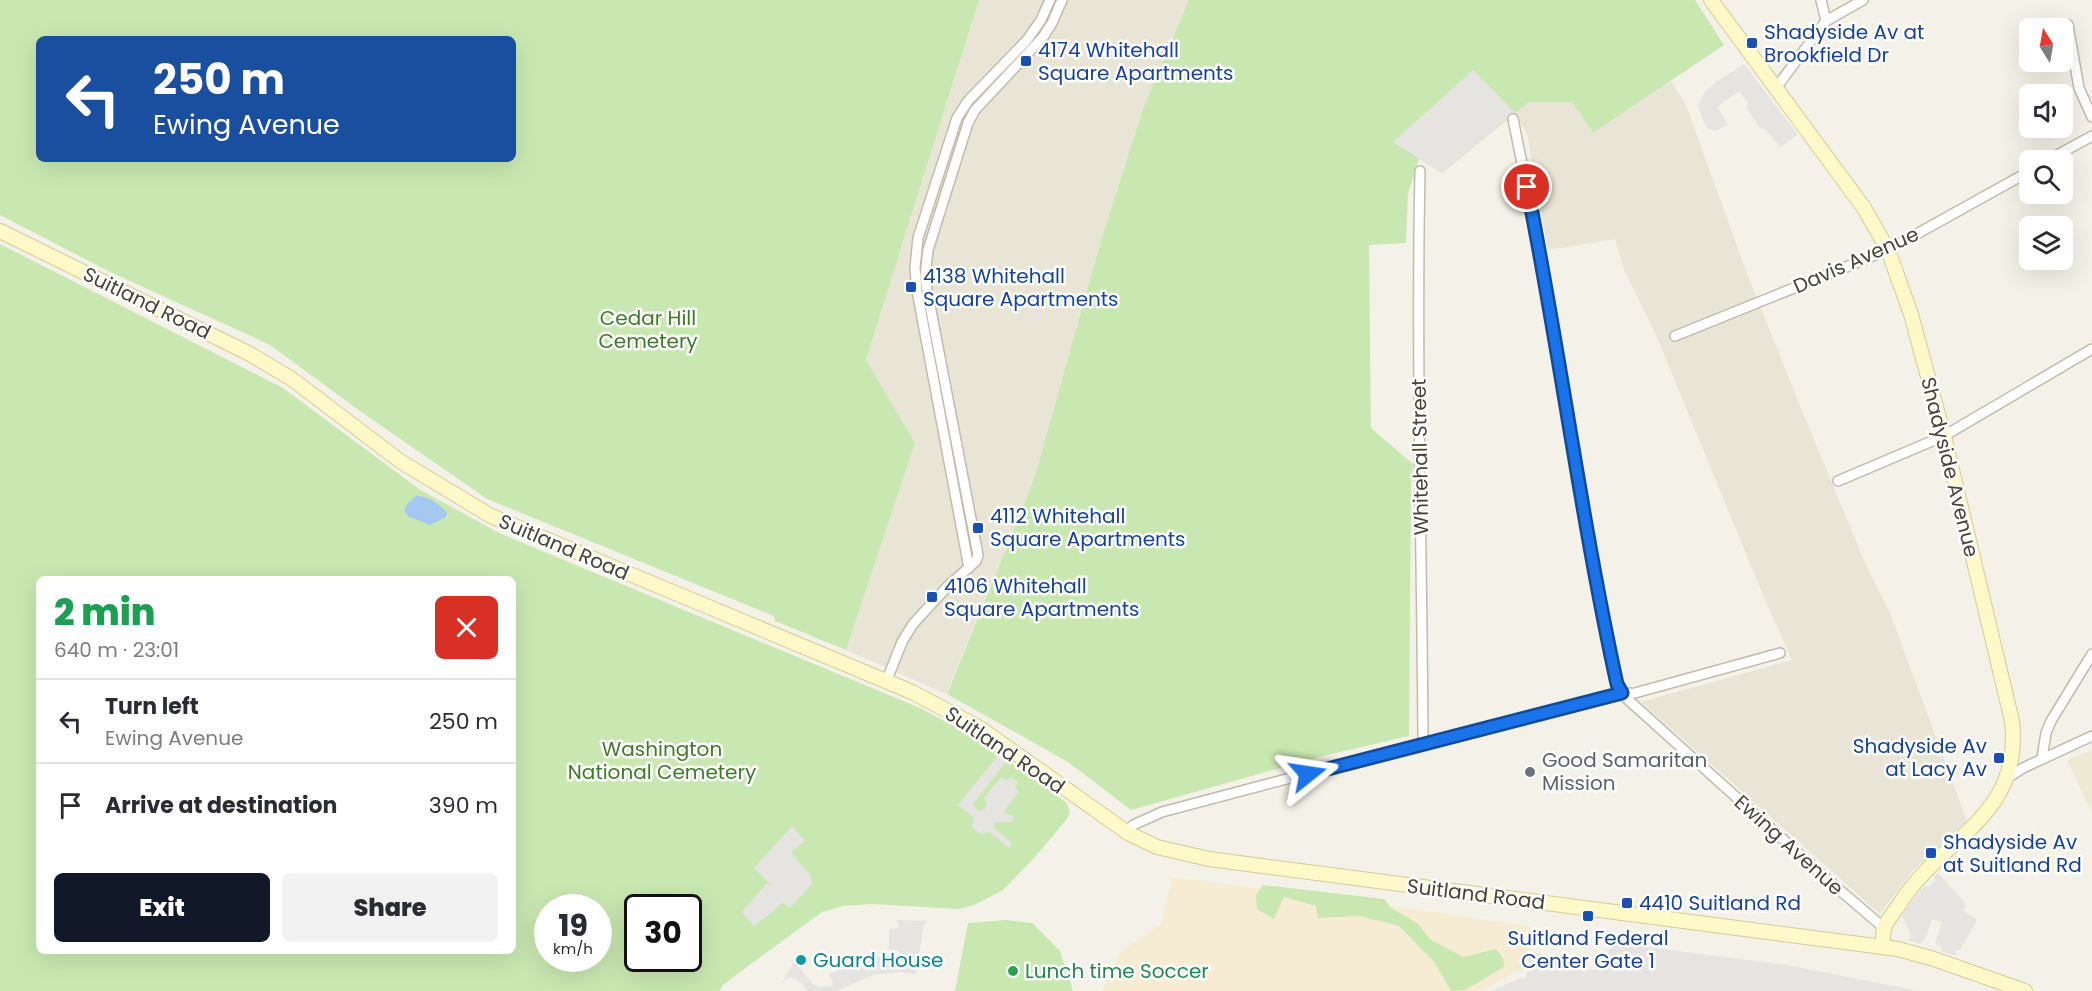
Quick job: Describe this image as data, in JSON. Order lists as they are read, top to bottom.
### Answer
{
  "streets": {
    "main road": ["Suitland Road", "Shadyside Avenue"],
    "street": ["Davis Avenue", "Whitehall Street", "Ewing Avenue"]
  },
  "crossings": [
    ["Davis Avenue", "Shadyside Avenue"],
    ["Suitland Road", "Shadyside Avenue"],
    ["Shadyside Avenue", "Ewing Avenue"]
  ],
  "parks": ["Cedar Hill Cemetery", "Washington National Cemetery"],
  "places": {
    "transit": [
      "Shadyside Av at Brookfield Dr",
      "4174 Whitehall Square Apartments",
      "4138 Whitehall Square Apartments",
      "4112 Whitehall Square Apartments",
      "4106 Whitehall Square Apartments",
      "Shadyside Av at Lacy Av",
      "Shadyside Av at Suitland Rd",
      "4410 Suitland Rd",
      "Suitland Federal Center Gate 1"
    ],
    "other": ["Good Samaritan Mission", "Guard House", "Lunch time Soccer"]
  },
  "north": "top",
  "page": {
    "turn": ["250 m", "Ewing Avenue"],
    "heading": ["2 min", "640 m · 23:01"],
    "list": [
      {
        "name": "Turn left",
        "note": "Ewing Avenue",
        "value": "250 m"
      },
      {
        "name": "Arrive at destination",
        "value": "390 m"
      }
    ],
    "buttons": ["Exit", "Share"],
    "speed": "19 km/h",
    "limit": "30"
  }
}
